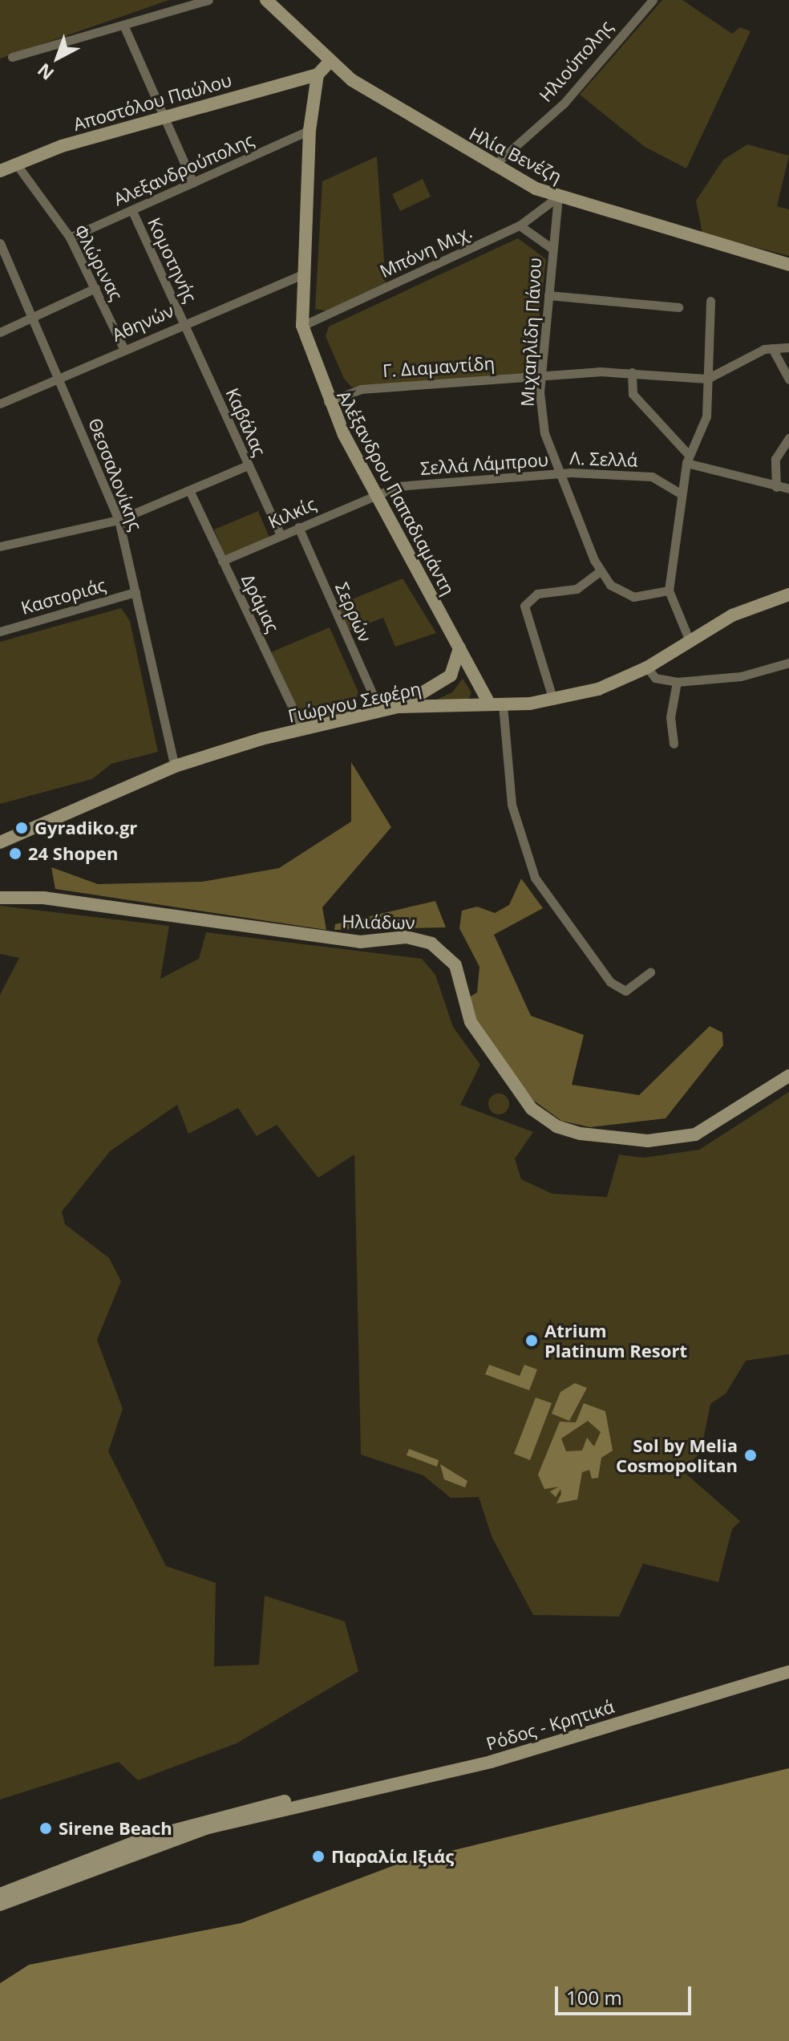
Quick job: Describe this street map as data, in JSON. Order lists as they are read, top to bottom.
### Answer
{
  "streets": {
    "street": [
      "Ηλιούπολης",
      "Αποστόλου Παύλου",
      "Ηλία Βενέζη",
      "Αλεξανδρούπολης",
      "Μπόνη Μιχ.",
      "Κομοτηνής",
      "Φλώρινας",
      "Αθηνών",
      "Μιχαηλίδη Πάνου",
      "Γ. Διαμαντίδη",
      "Καβάλας",
      "Λ. Σελλά",
      "Σελλά Λάμπρου",
      "Θεσσαλονίκης",
      "Αλέξανδρου Παπαδιαμάντη",
      "Κιλκίς",
      "Καστοριάς",
      "Δράμας",
      "Σερρών",
      "Γιώργου Σεφέρη",
      "Ηλιάδων",
      "Ρόδος - Κρητικά"
    ]
  },
  "crossings": [
    ["Ηλιούπολης", "Ηλία Βενέζη"],
    ["Αποστόλου Παύλου", "Φλώρινας"],
    ["Αποστόλου Παύλου", "Αλέξανδρου Παπαδιαμάντη"],
    ["Ηλία Βενέζη", "Μπόνη Μιχ."],
    ["Ηλία Βενέζη", "Μιχαηλίδη Πάνου"],
    ["Αλεξανδρούπολης", "Κομοτηνής"],
    ["Αλεξανδρούπολης", "Φλώρινας"],
    ["Αλεξανδρούπολης", "Αλέξανδρου Παπαδιαμάντη"],
    ["Μπόνη Μιχ.", "Μιχαηλίδη Πάνου"],
    ["Μπόνη Μιχ.", "Αλέξανδρου Παπαδιαμάντη"],
    ["Κομοτηνής", "Αθηνών"],
    ["Κομοτηνής", "Καβάλας"],
    ["Φλώρινας", "Αθηνών"],
    ["Αθηνών", "Καβάλας"],
    ["Αθηνών", "Θεσσαλονίκης"],
    ["Αθηνών", "Αλέξανδρου Παπαδιαμάντη"],
    ["Μιχαηλίδη Πάνου", "Γ. Διαμαντίδη"],
    ["Μιχαηλίδη Πάνου", "Λ. Σελλά"],
    ["Μιχαηλίδη Πάνου", "Σελλά Λάμπρου"],
    ["Γ. Διαμαντίδη", "Αλέξανδρου Παπαδιαμάντη"],
    ["Καβάλας", "Κιλκίς"],
    ["Λ. Σελλά", "Σελλά Λάμπρου"],
    ["Σελλά Λάμπρου", "Αλέξανδρου Παπαδιαμάντη"],
    ["Σελλά Λάμπρου", "Κιλκίς"],
    ["Θεσσαλονίκης", "Καστοριάς"],
    ["Θεσσαλονίκης", "Γιώργου Σεφέρη"],
    ["Αλέξανδρου Παπαδιαμάντη", "Κιλκίς"],
    ["Αλέξανδρου Παπαδιαμάντη", "Γιώργου Σεφέρη"],
    ["Κιλκίς", "Δράμας"],
    ["Κιλκίς", "Σερρών"],
    ["Δράμας", "Γιώργου Σεφέρη"],
    ["Σερρών", "Γιώργου Σεφέρη"]
  ],
  "places": [
    "Gyradiko.gr",
    "24 Shopen",
    "Atrium Platinum Resort",
    "Sol by Melia Cosmopolitan",
    "Sirene Beach",
    "Παραλία Ιξιάς"
  ],
  "scale_bar": "100 m",
  "north": "bottom left"
}
